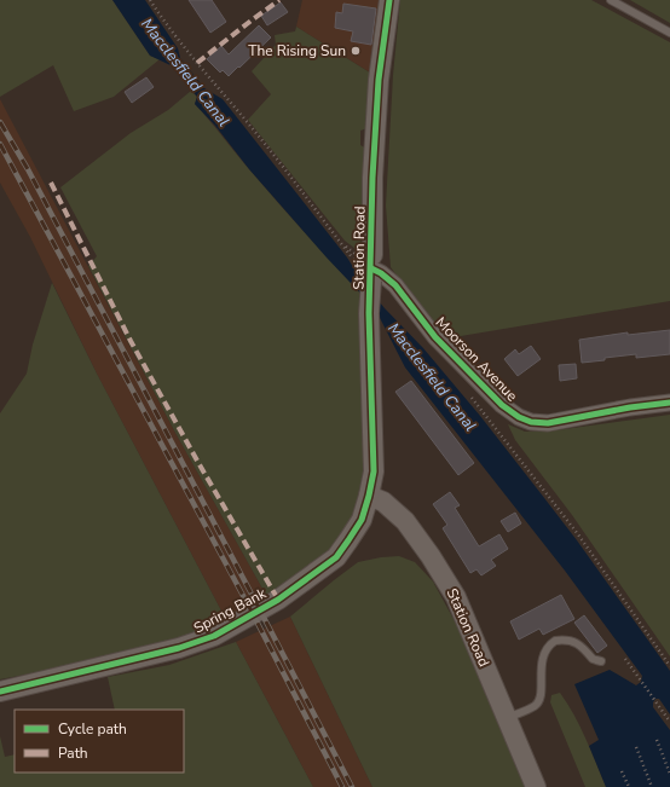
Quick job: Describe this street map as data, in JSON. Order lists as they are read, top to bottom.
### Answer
{
  "streets": {
    "street": ["Station Road", "Moorson Avenue", "Spring Bank"]
  },
  "crossings": [
    ["Station Road", "Moorson Avenue"],
    ["Station Road", "Spring Bank"]
  ],
  "water": ["Macclesfield Canal"],
  "places": ["The Rising Sun"],
  "legend": ["Cycle path", "Path"]
}
